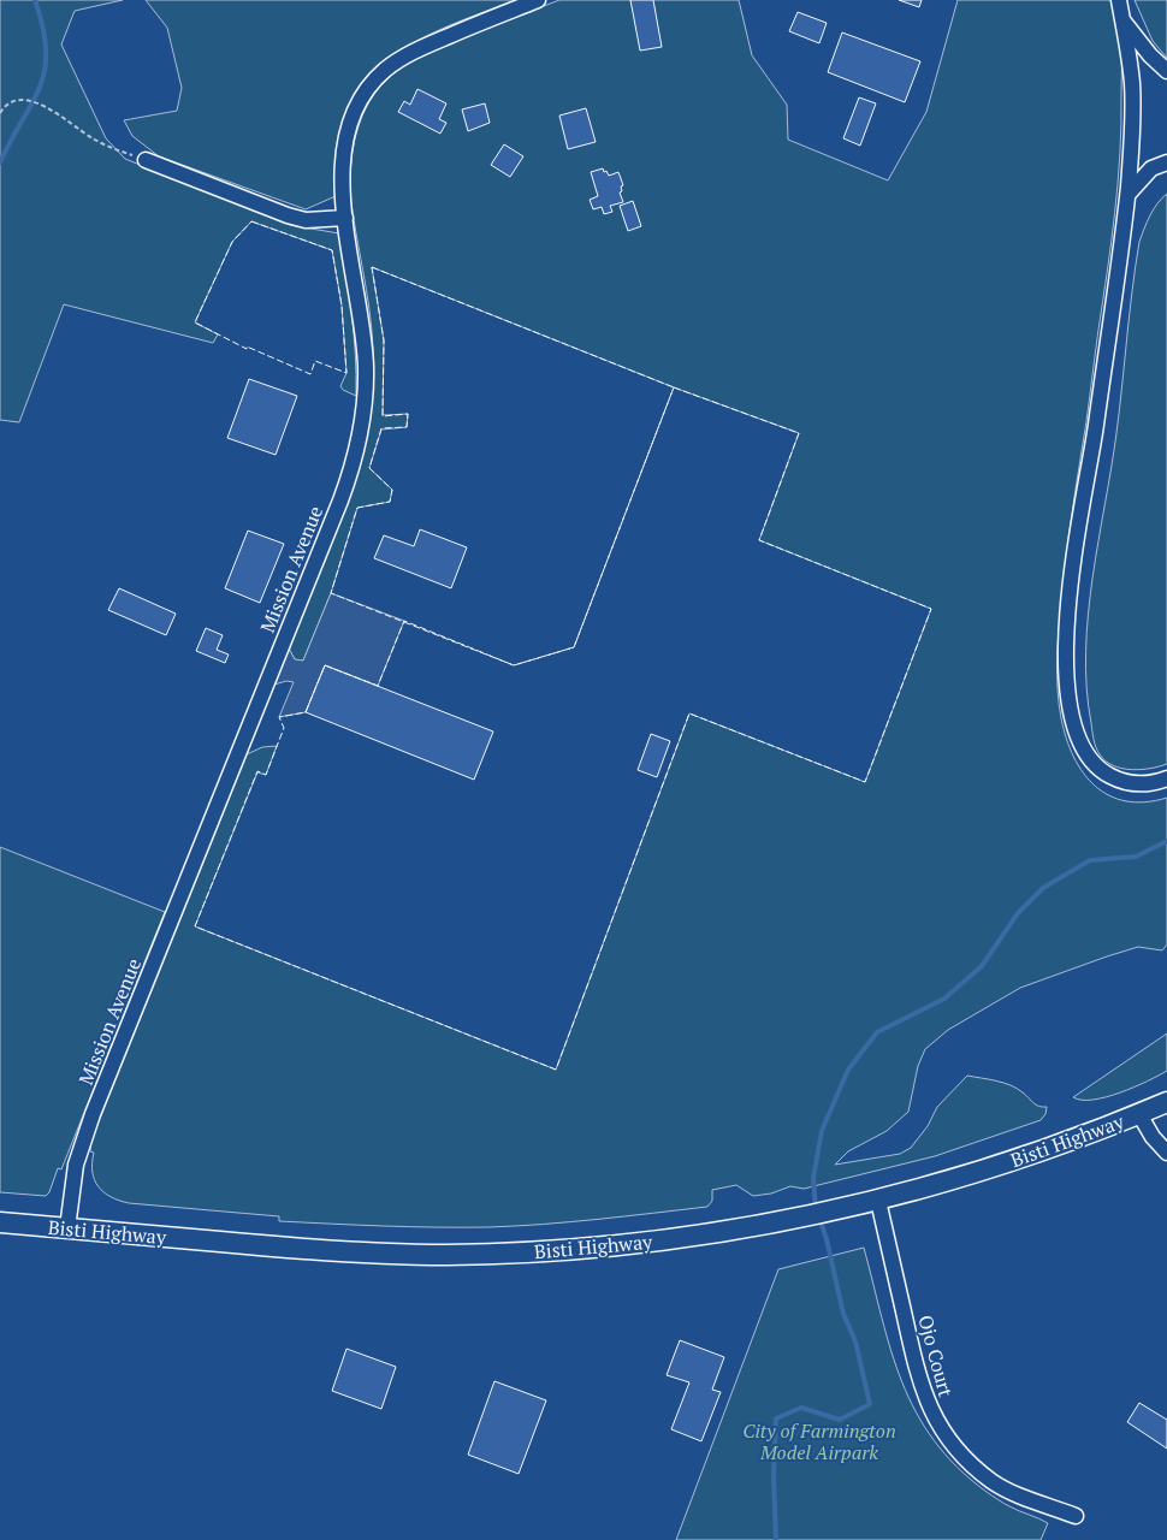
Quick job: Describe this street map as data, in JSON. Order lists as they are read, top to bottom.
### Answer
{
  "streets": {
    "main road": ["Bisti Highway"],
    "street": ["Mission Avenue", "Ojo Court"]
  },
  "crossings": [
    ["Mission Avenue", "Bisti Highway"],
    ["Bisti Highway", "Ojo Court"]
  ],
  "parks": ["City of Farmington Model Airpark"]
}
